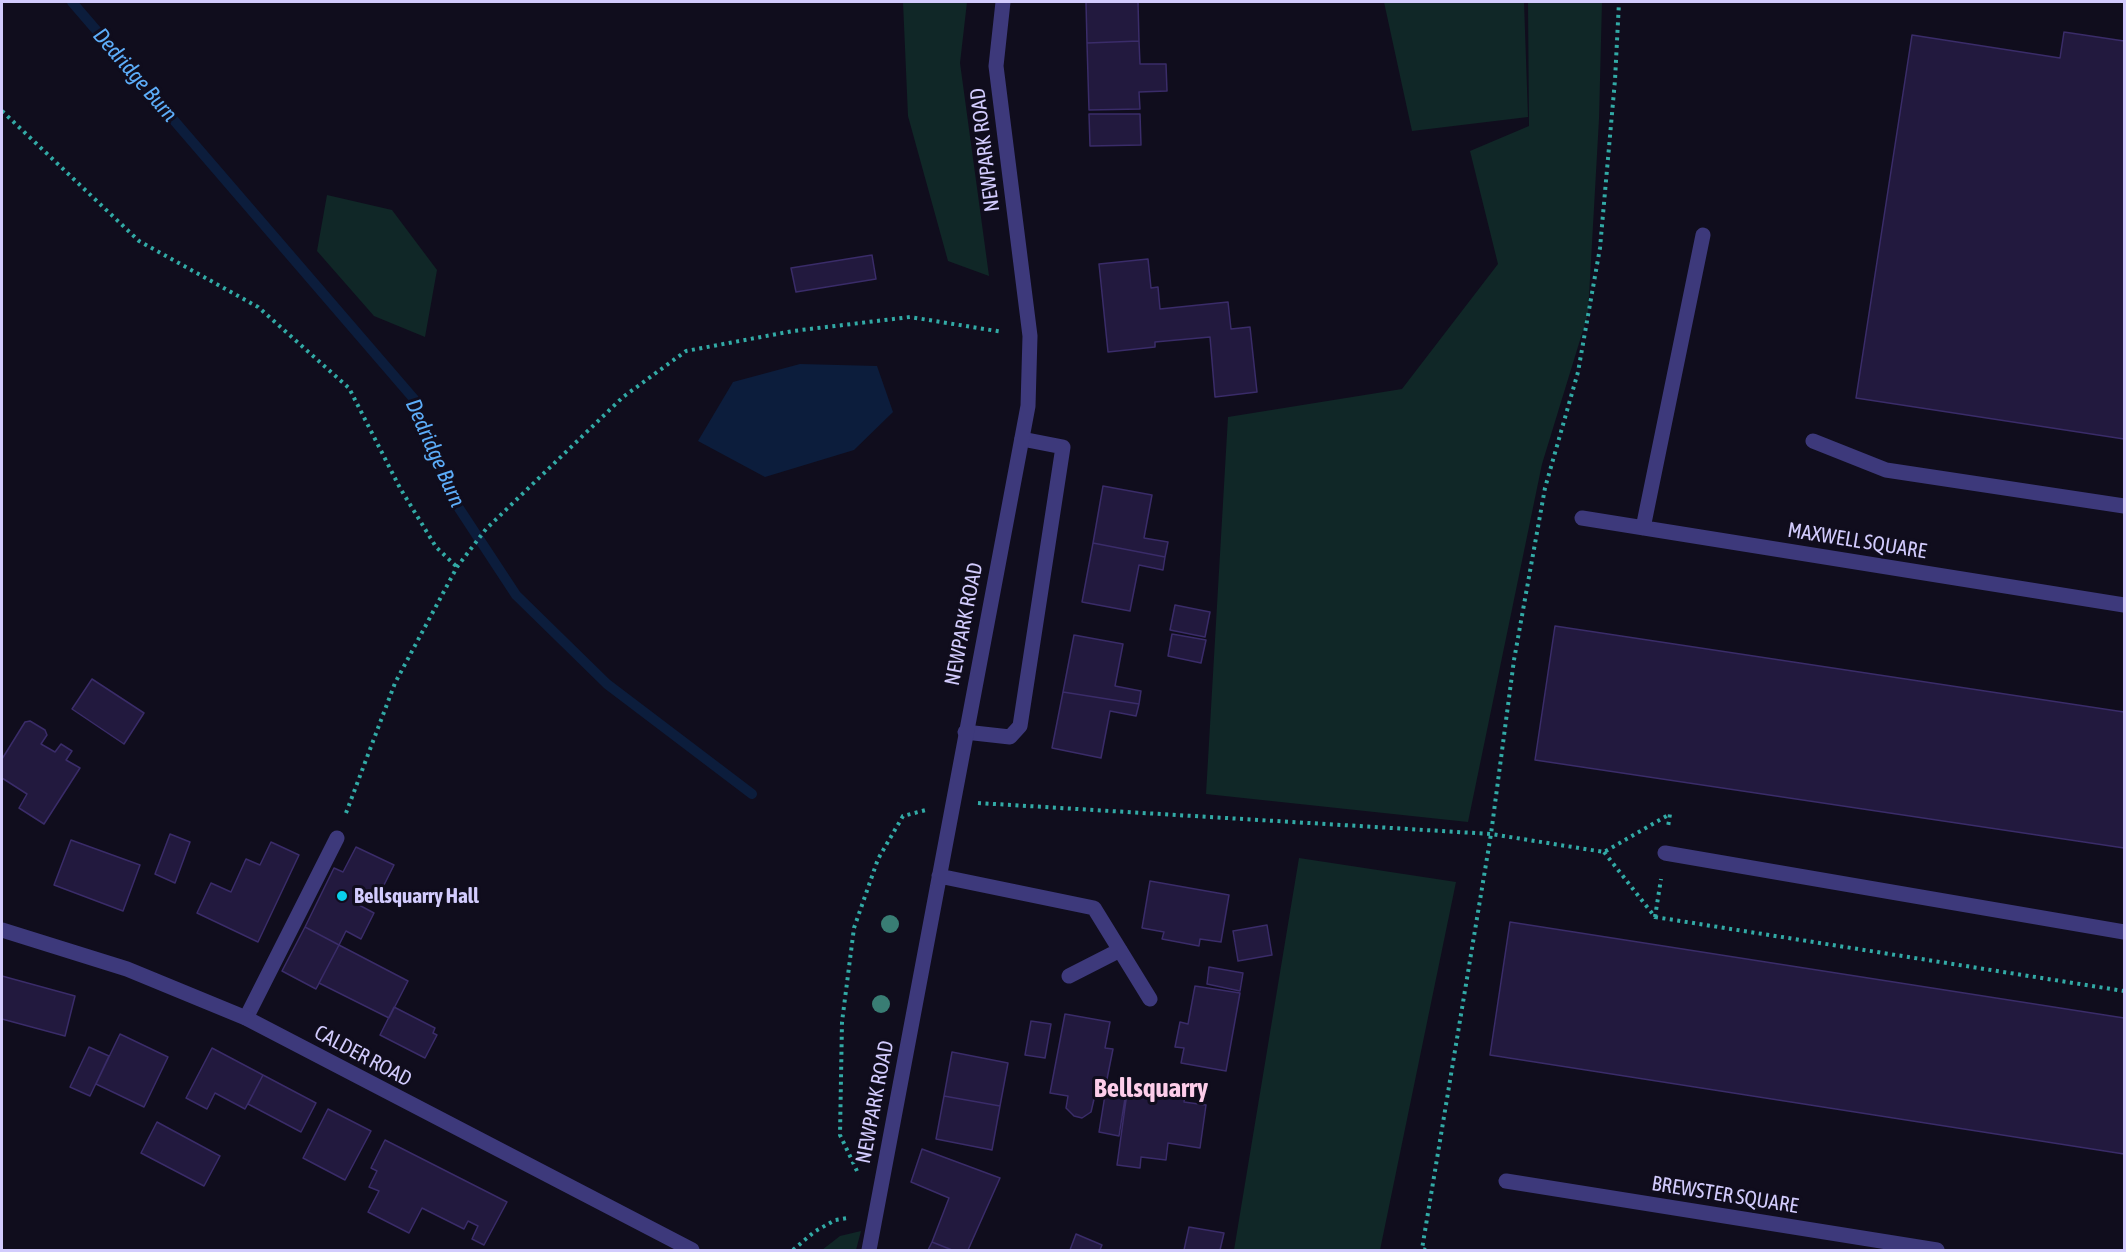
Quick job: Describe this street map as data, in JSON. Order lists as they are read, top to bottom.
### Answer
{
  "streets": {
    "street": [
      "NEWPARK ROAD",
      "MAXWELL SQUARE",
      "CALDER ROAD",
      "BREWSTER SQUARE"
    ]
  },
  "districts": ["Bellsquarry"],
  "water": ["Dedridge Burn"],
  "places": ["Bellsquarry Hall"]
}
